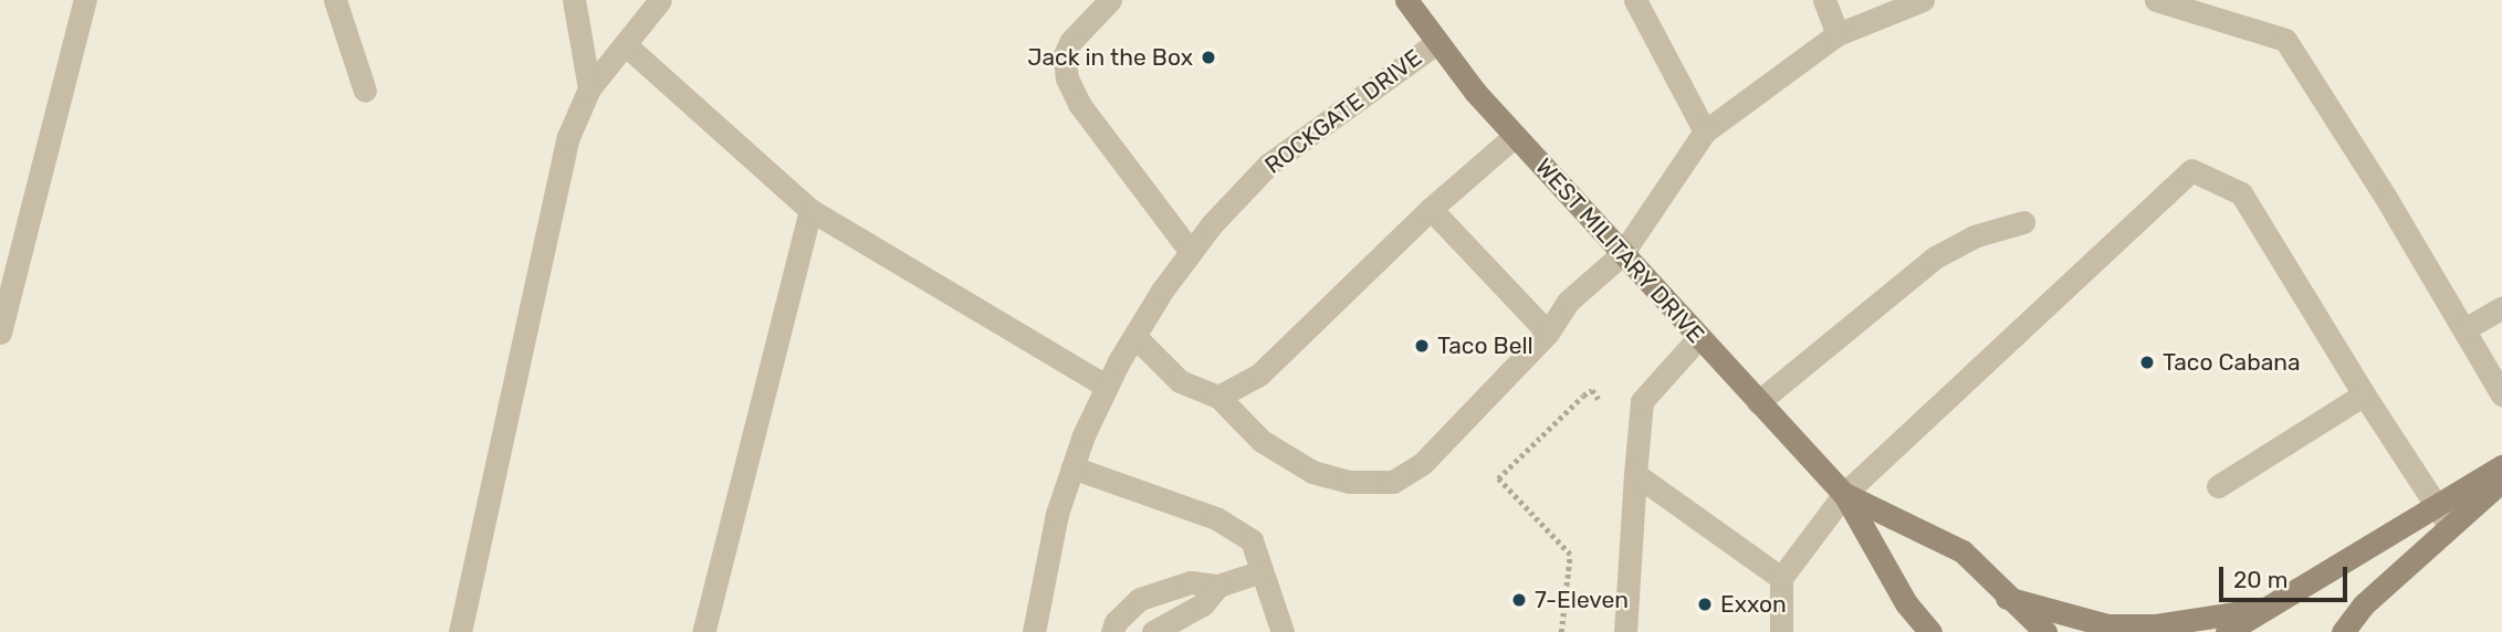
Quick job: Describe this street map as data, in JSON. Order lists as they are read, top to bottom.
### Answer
{
  "streets": {
    "main road": ["WEST MILITARY DRIVE"],
    "street": ["ROCKGATE DRIVE"]
  },
  "crossings": [
    ["ROCKGATE DRIVE", "WEST MILITARY DRIVE"]
  ],
  "places": [
    "Jack in the Box",
    "Taco Bell",
    "Taco Cabana",
    "7-Eleven",
    "Exxon"
  ],
  "scale_bar": "20 m"
}
